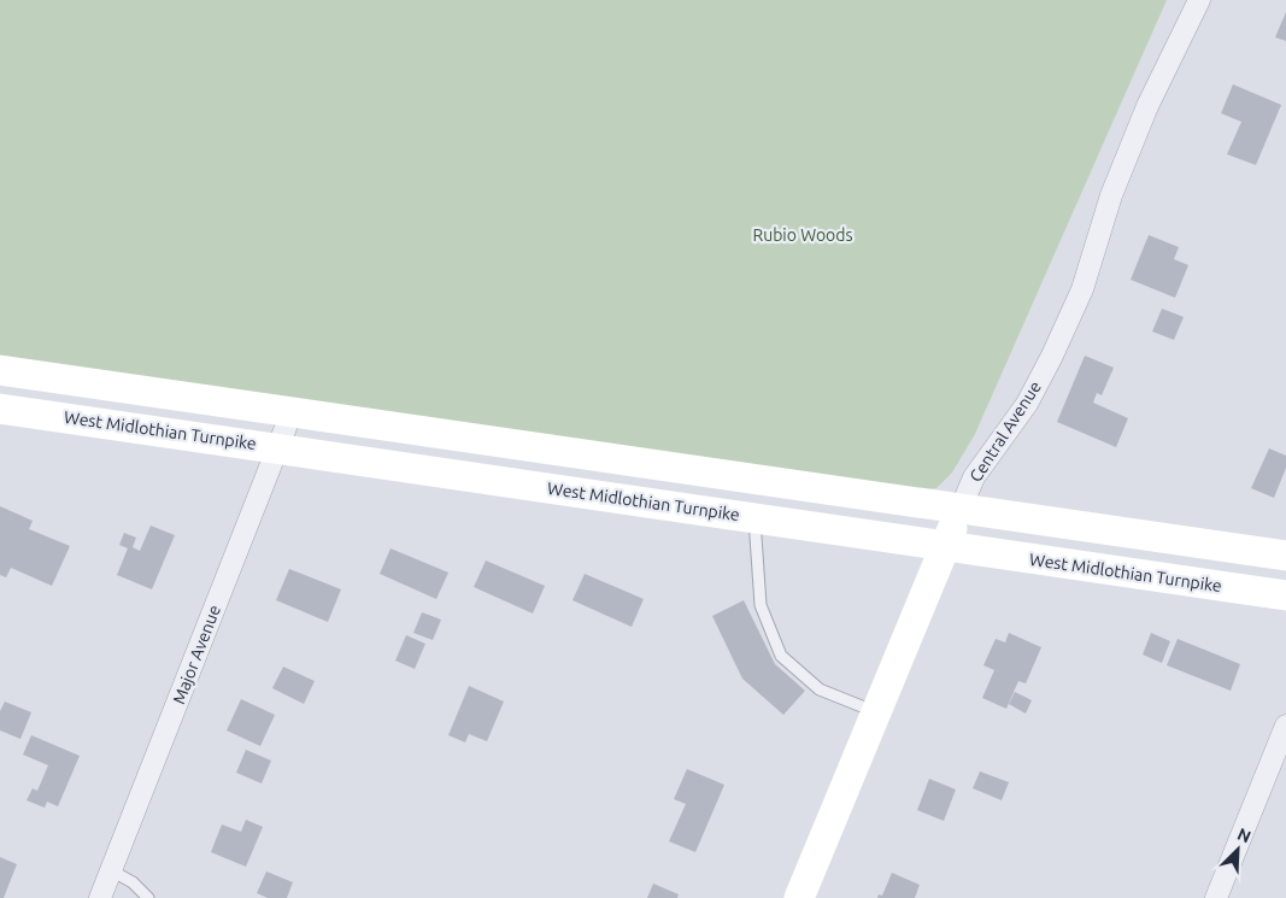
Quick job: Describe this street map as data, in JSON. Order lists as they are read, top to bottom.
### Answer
{
  "streets": {
    "main road": ["West Midlothian Turnpike", "Central Avenue"],
    "street": ["Major Avenue"]
  },
  "crossings": [
    ["West Midlothian Turnpike", "Central Avenue"],
    ["West Midlothian Turnpike", "Major Avenue"]
  ],
  "parks": ["Rubio Woods"],
  "north": "top right"
}
